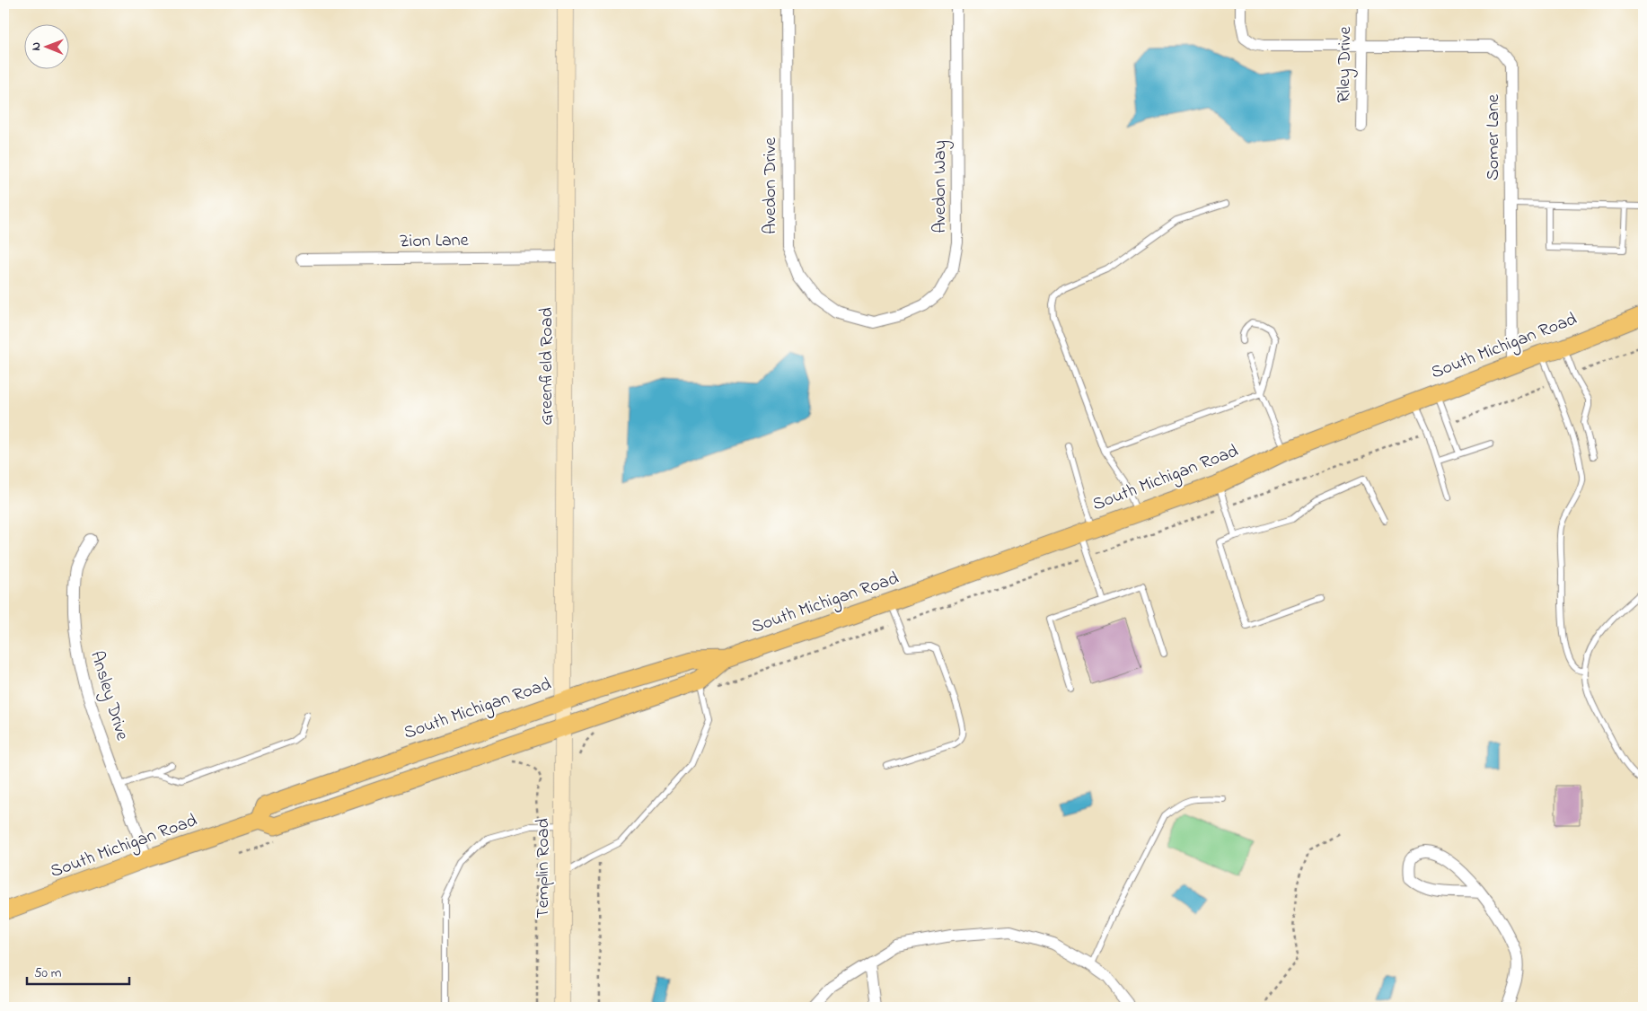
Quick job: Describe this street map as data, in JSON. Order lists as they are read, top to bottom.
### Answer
{
  "streets": {
    "main road": ["South Michigan Road"],
    "street": [
      "Riley Drive",
      "Somer Lane",
      "Avedon Drive",
      "Avedon Way",
      "Zion Lane",
      "Greenfield Road",
      "Ansley Drive",
      "Templin Road"
    ]
  },
  "crossings": [
    ["Riley Drive", "Somer Lane"],
    ["Somer Lane", "South Michigan Road"],
    ["Avedon Drive", "Avedon Way"],
    ["Zion Lane", "Greenfield Road"],
    ["South Michigan Road", "Greenfield Road"],
    ["South Michigan Road", "Ansley Drive"],
    ["South Michigan Road", "Templin Road"],
    ["Greenfield Road", "Templin Road"]
  ],
  "scale_bar": "50 m",
  "north": "left"
}
